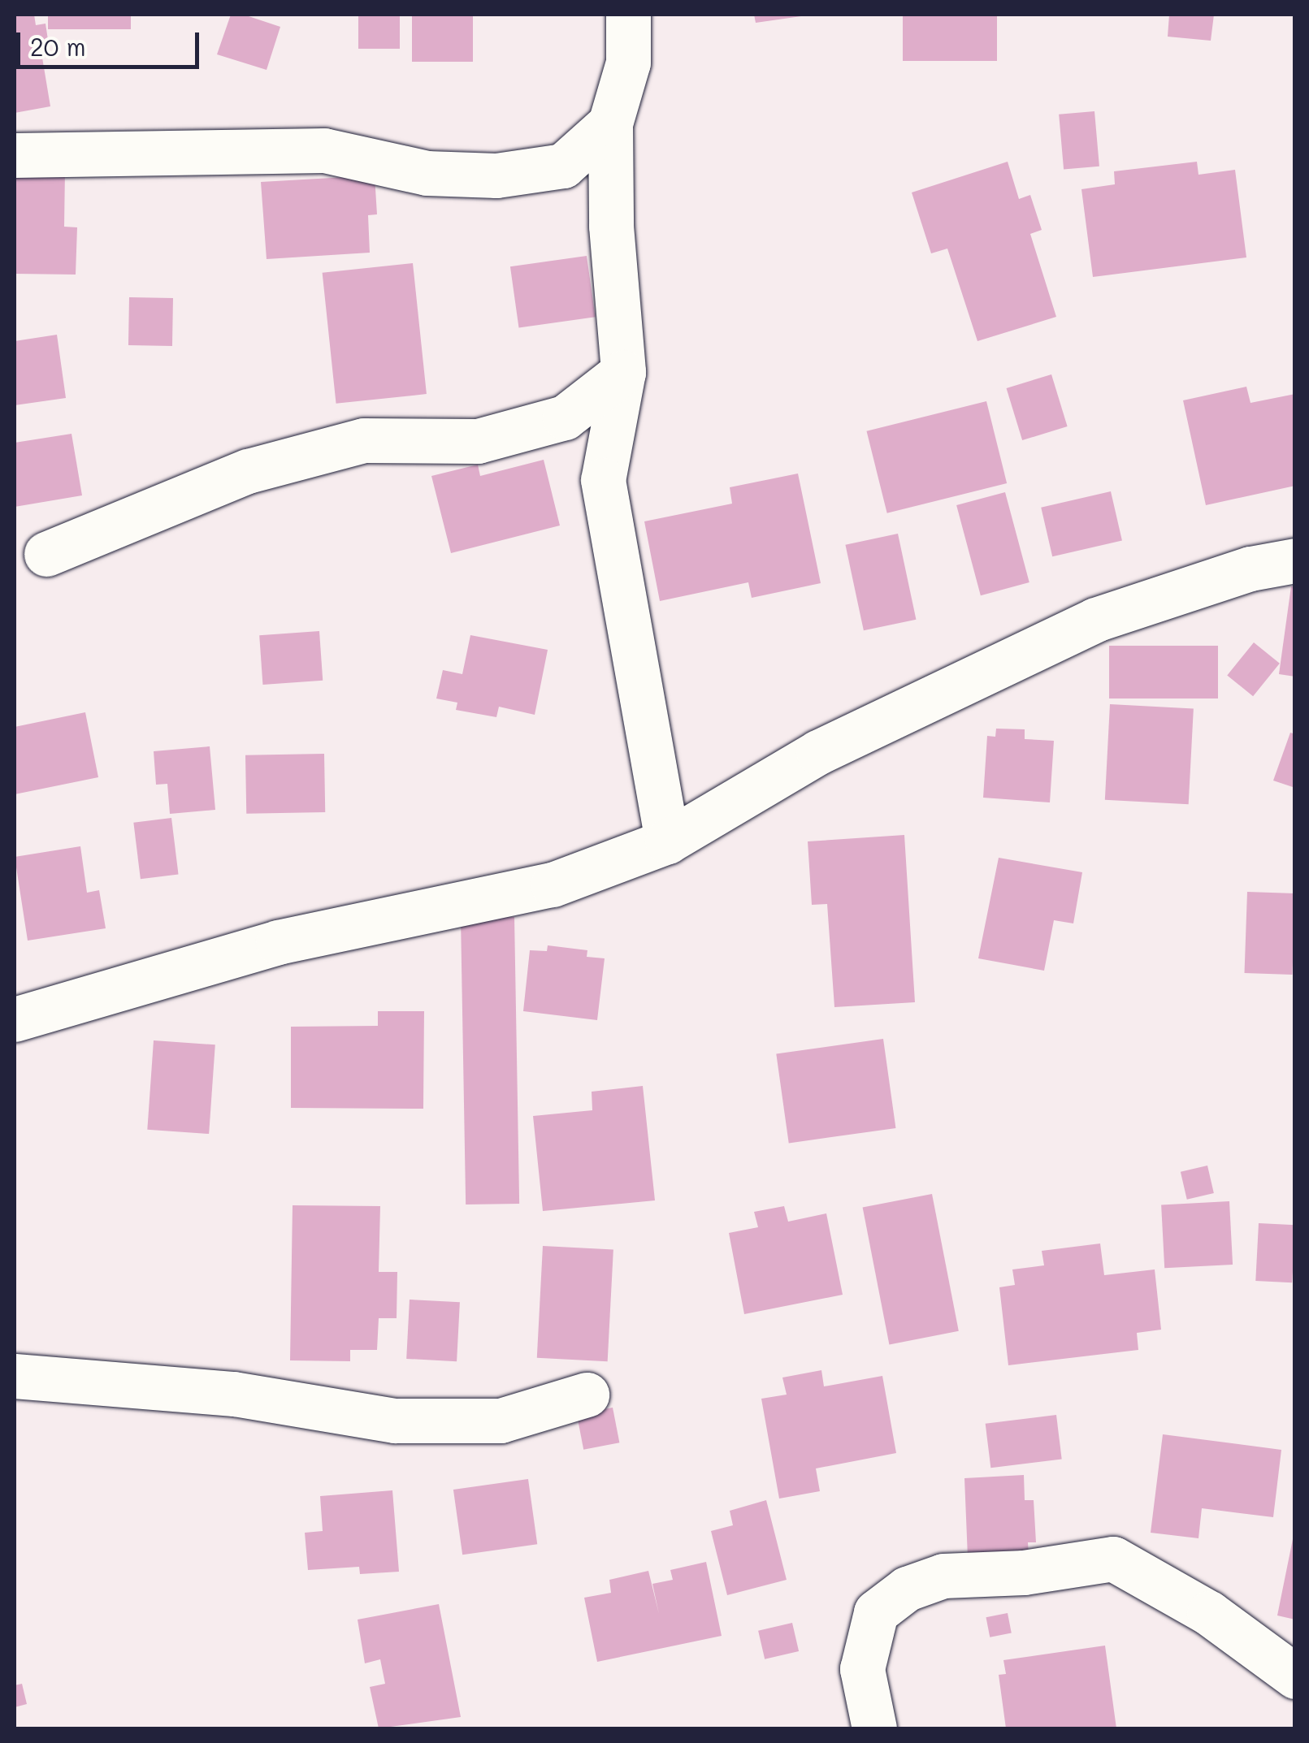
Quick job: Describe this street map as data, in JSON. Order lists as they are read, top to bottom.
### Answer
{
  "scale_bar": "20 m"
}
